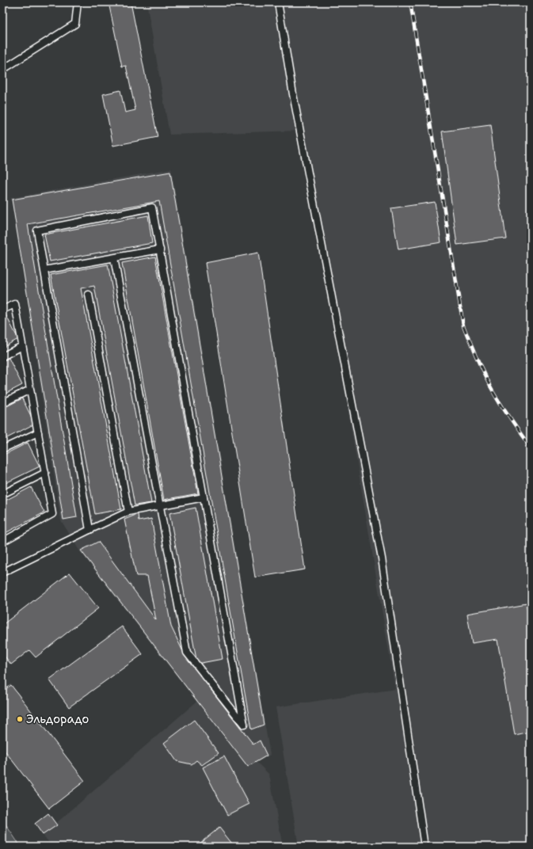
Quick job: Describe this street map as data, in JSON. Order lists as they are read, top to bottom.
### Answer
{
  "places": ["Эльдорадо"]
}
